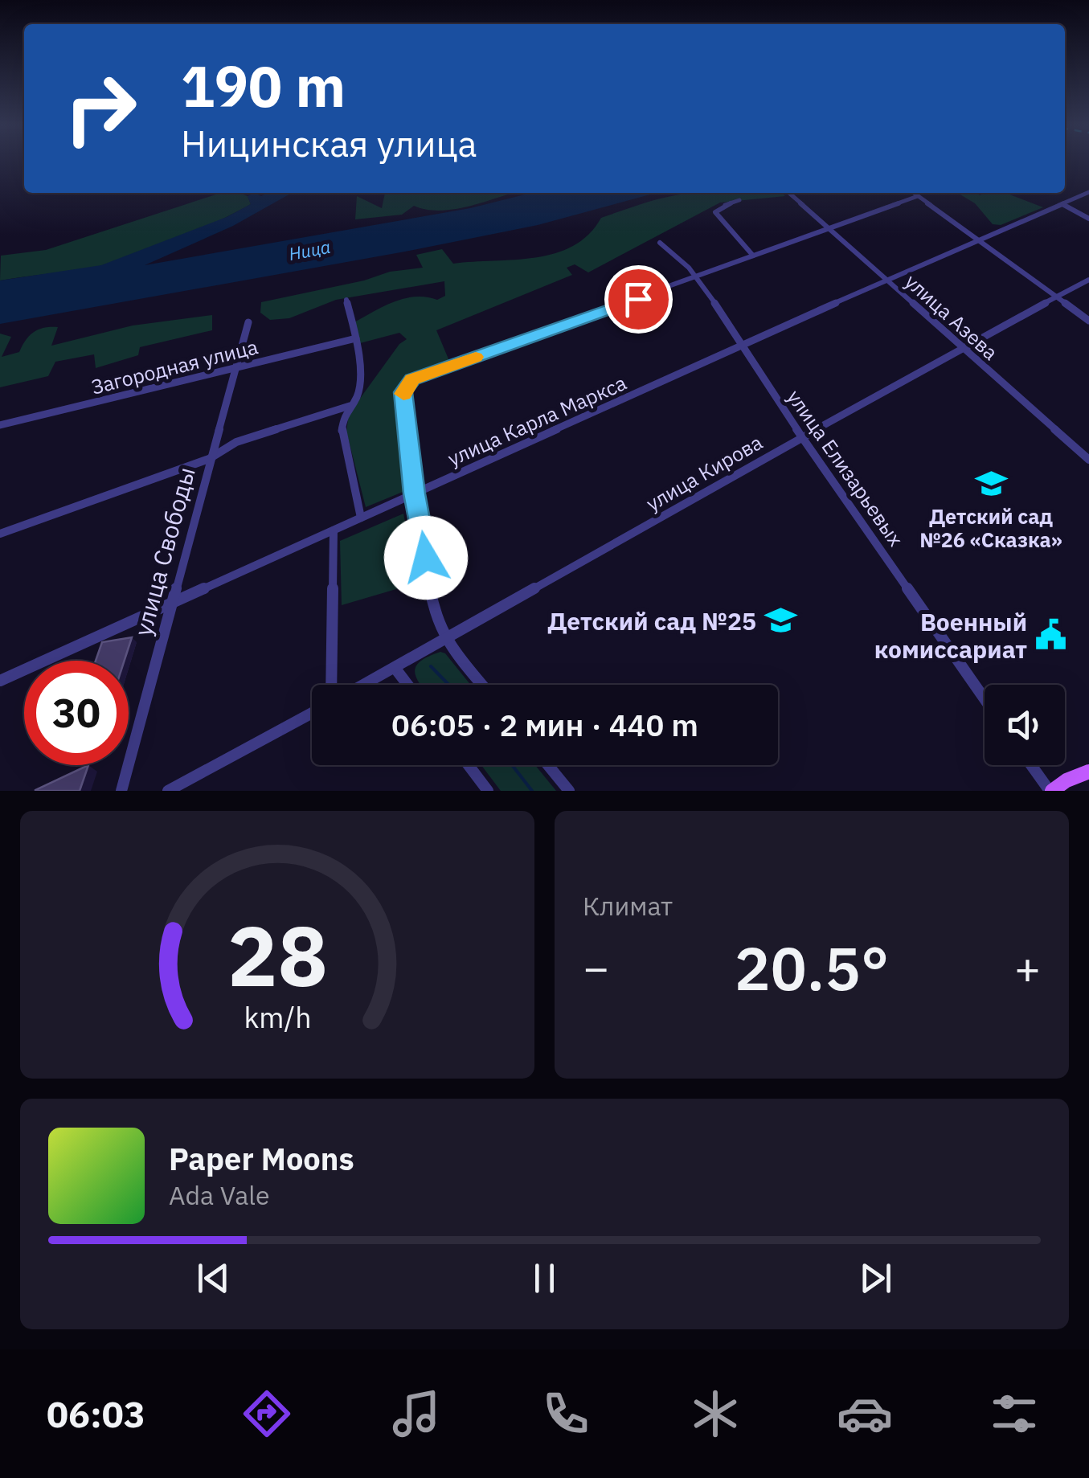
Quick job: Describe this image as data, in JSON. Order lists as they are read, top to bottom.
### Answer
{
  "streets": {
    "street": [
      "улица Азева",
      "Загородная улица",
      "улица Карла Маркса",
      "улица Елизарьевых",
      "улица Кирова",
      "улица Свободы"
    ]
  },
  "crossings": [
    ["улица Азева", "улица Карла Маркса"],
    ["улица Азева", "улица Кирова"],
    ["Загородная улица", "улица Свободы"],
    ["улица Карла Маркса", "улица Елизарьевых"],
    ["улица Карла Маркса", "улица Свободы"],
    ["улица Елизарьевых", "улица Кирова"]
  ],
  "water": ["Ница"],
  "places": {
    "school or university": ["Детский сад №26 «Сказка»", "Детский сад №25"],
    "public building": ["Военный комиссариат"]
  },
  "page": {
    "turn": ["190 m", "Ницинская улица"],
    "limit": "30",
    "trip": "06:05 · 2 мин · 440 m",
    "tile": "Климат",
    "heat": ["−", "20.5°", "+"],
    "song": ["Paper Moons", "Ada Vale"],
    "tabs": "06:03",
    "gauge": ["28", "km/h"]
  }
}
